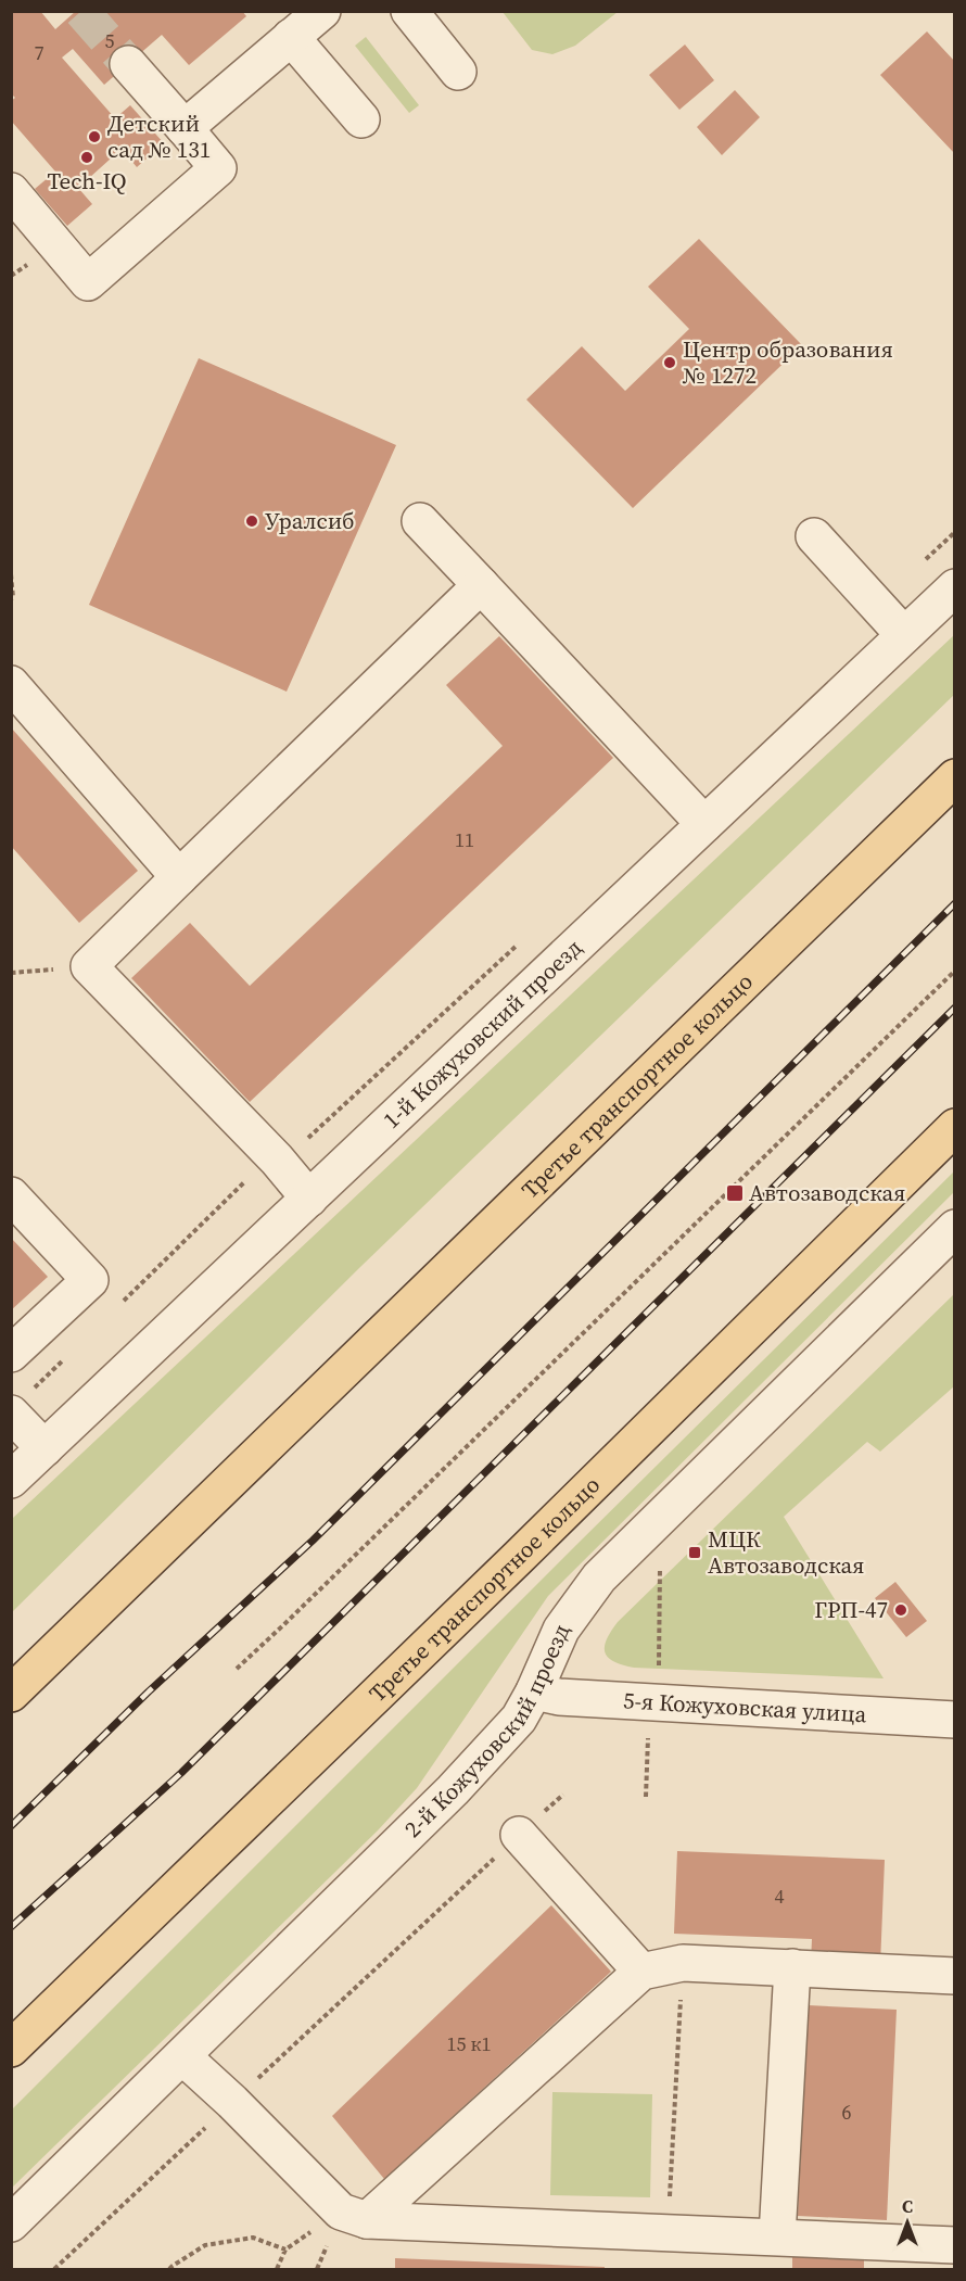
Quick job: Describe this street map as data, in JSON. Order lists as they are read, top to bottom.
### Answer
{
  "streets": {
    "main road": ["Третье транспортное кольцо"],
    "street": ["1-й Кожуховский проезд", "5-я Кожуховская улица", "2-й Кожуховский проезд"]
  },
  "crossings": [
    ["5-я Кожуховская улица", "2-й Кожуховский проезд"]
  ],
  "places": {
    "other": [
      "Детский сад № 131",
      "Tech-IQ",
      "Центр образования № 1272",
      "Уралсиб",
      "ГРП-47"
    ],
    "transit": ["Автозаводская", "МЦК Автозаводская"]
  },
  "house_numbers": [
    "5",
    "7",
    "11",
    "4",
    "15 к1",
    "6"
  ],
  "north": "top"
}
